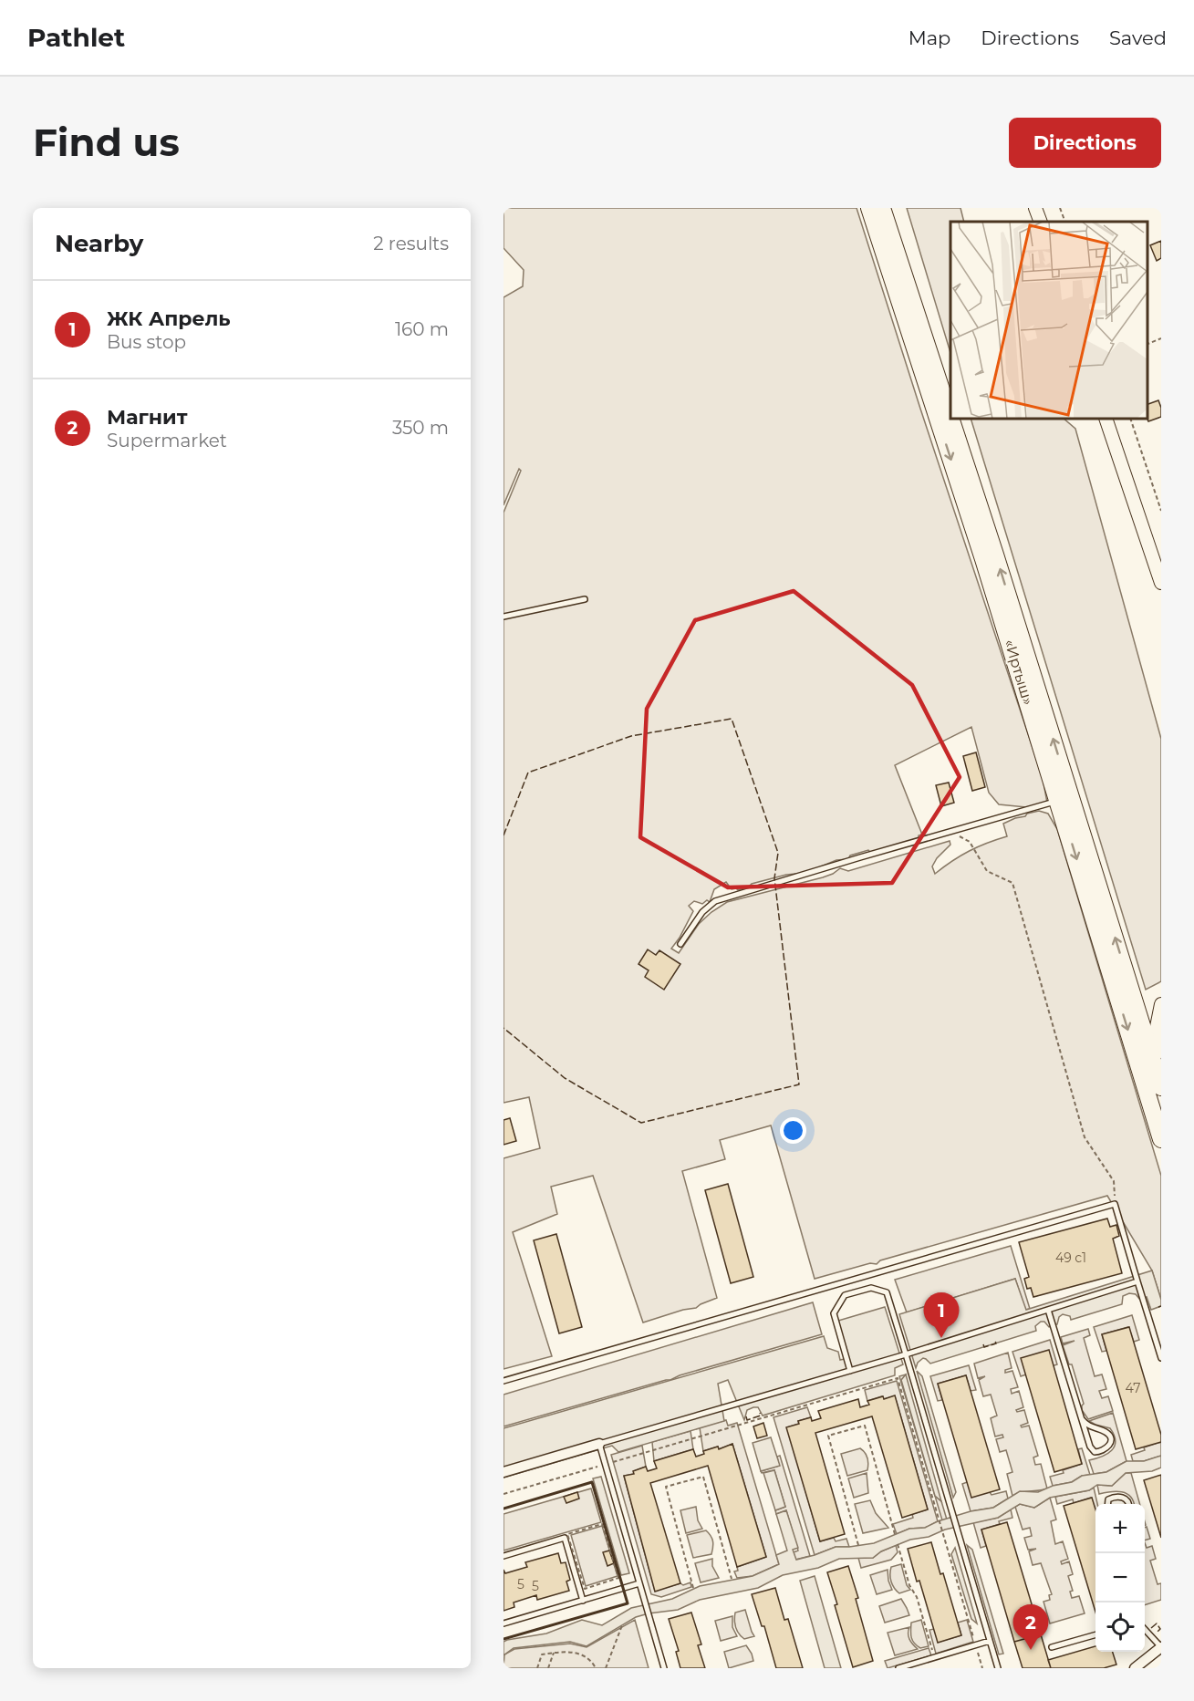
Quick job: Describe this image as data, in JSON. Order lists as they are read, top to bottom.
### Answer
{
  "streets": {
    "highway": ["«Иртыш»"]
  },
  "house_numbers": [
    "49 с1",
    "47",
    "5",
    "5"
  ],
  "page": {
    "header": "Pathlet",
    "nav": ["Map", "Directions", "Saved"],
    "buttons": "Directions",
    "title": "Find us",
    "heading": ["Nearby", "2 results"],
    "list": [
      {
        "mark": "1",
        "name": "ЖК Апрель",
        "note": "Bus stop",
        "value": "160 m"
      },
      {
        "mark": "2",
        "name": "Магнит",
        "note": "Supermarket",
        "value": "350 m"
      }
    ],
    "pins": ["1", "2"],
    "map_buttons": ["+", "−"]
  }
}
